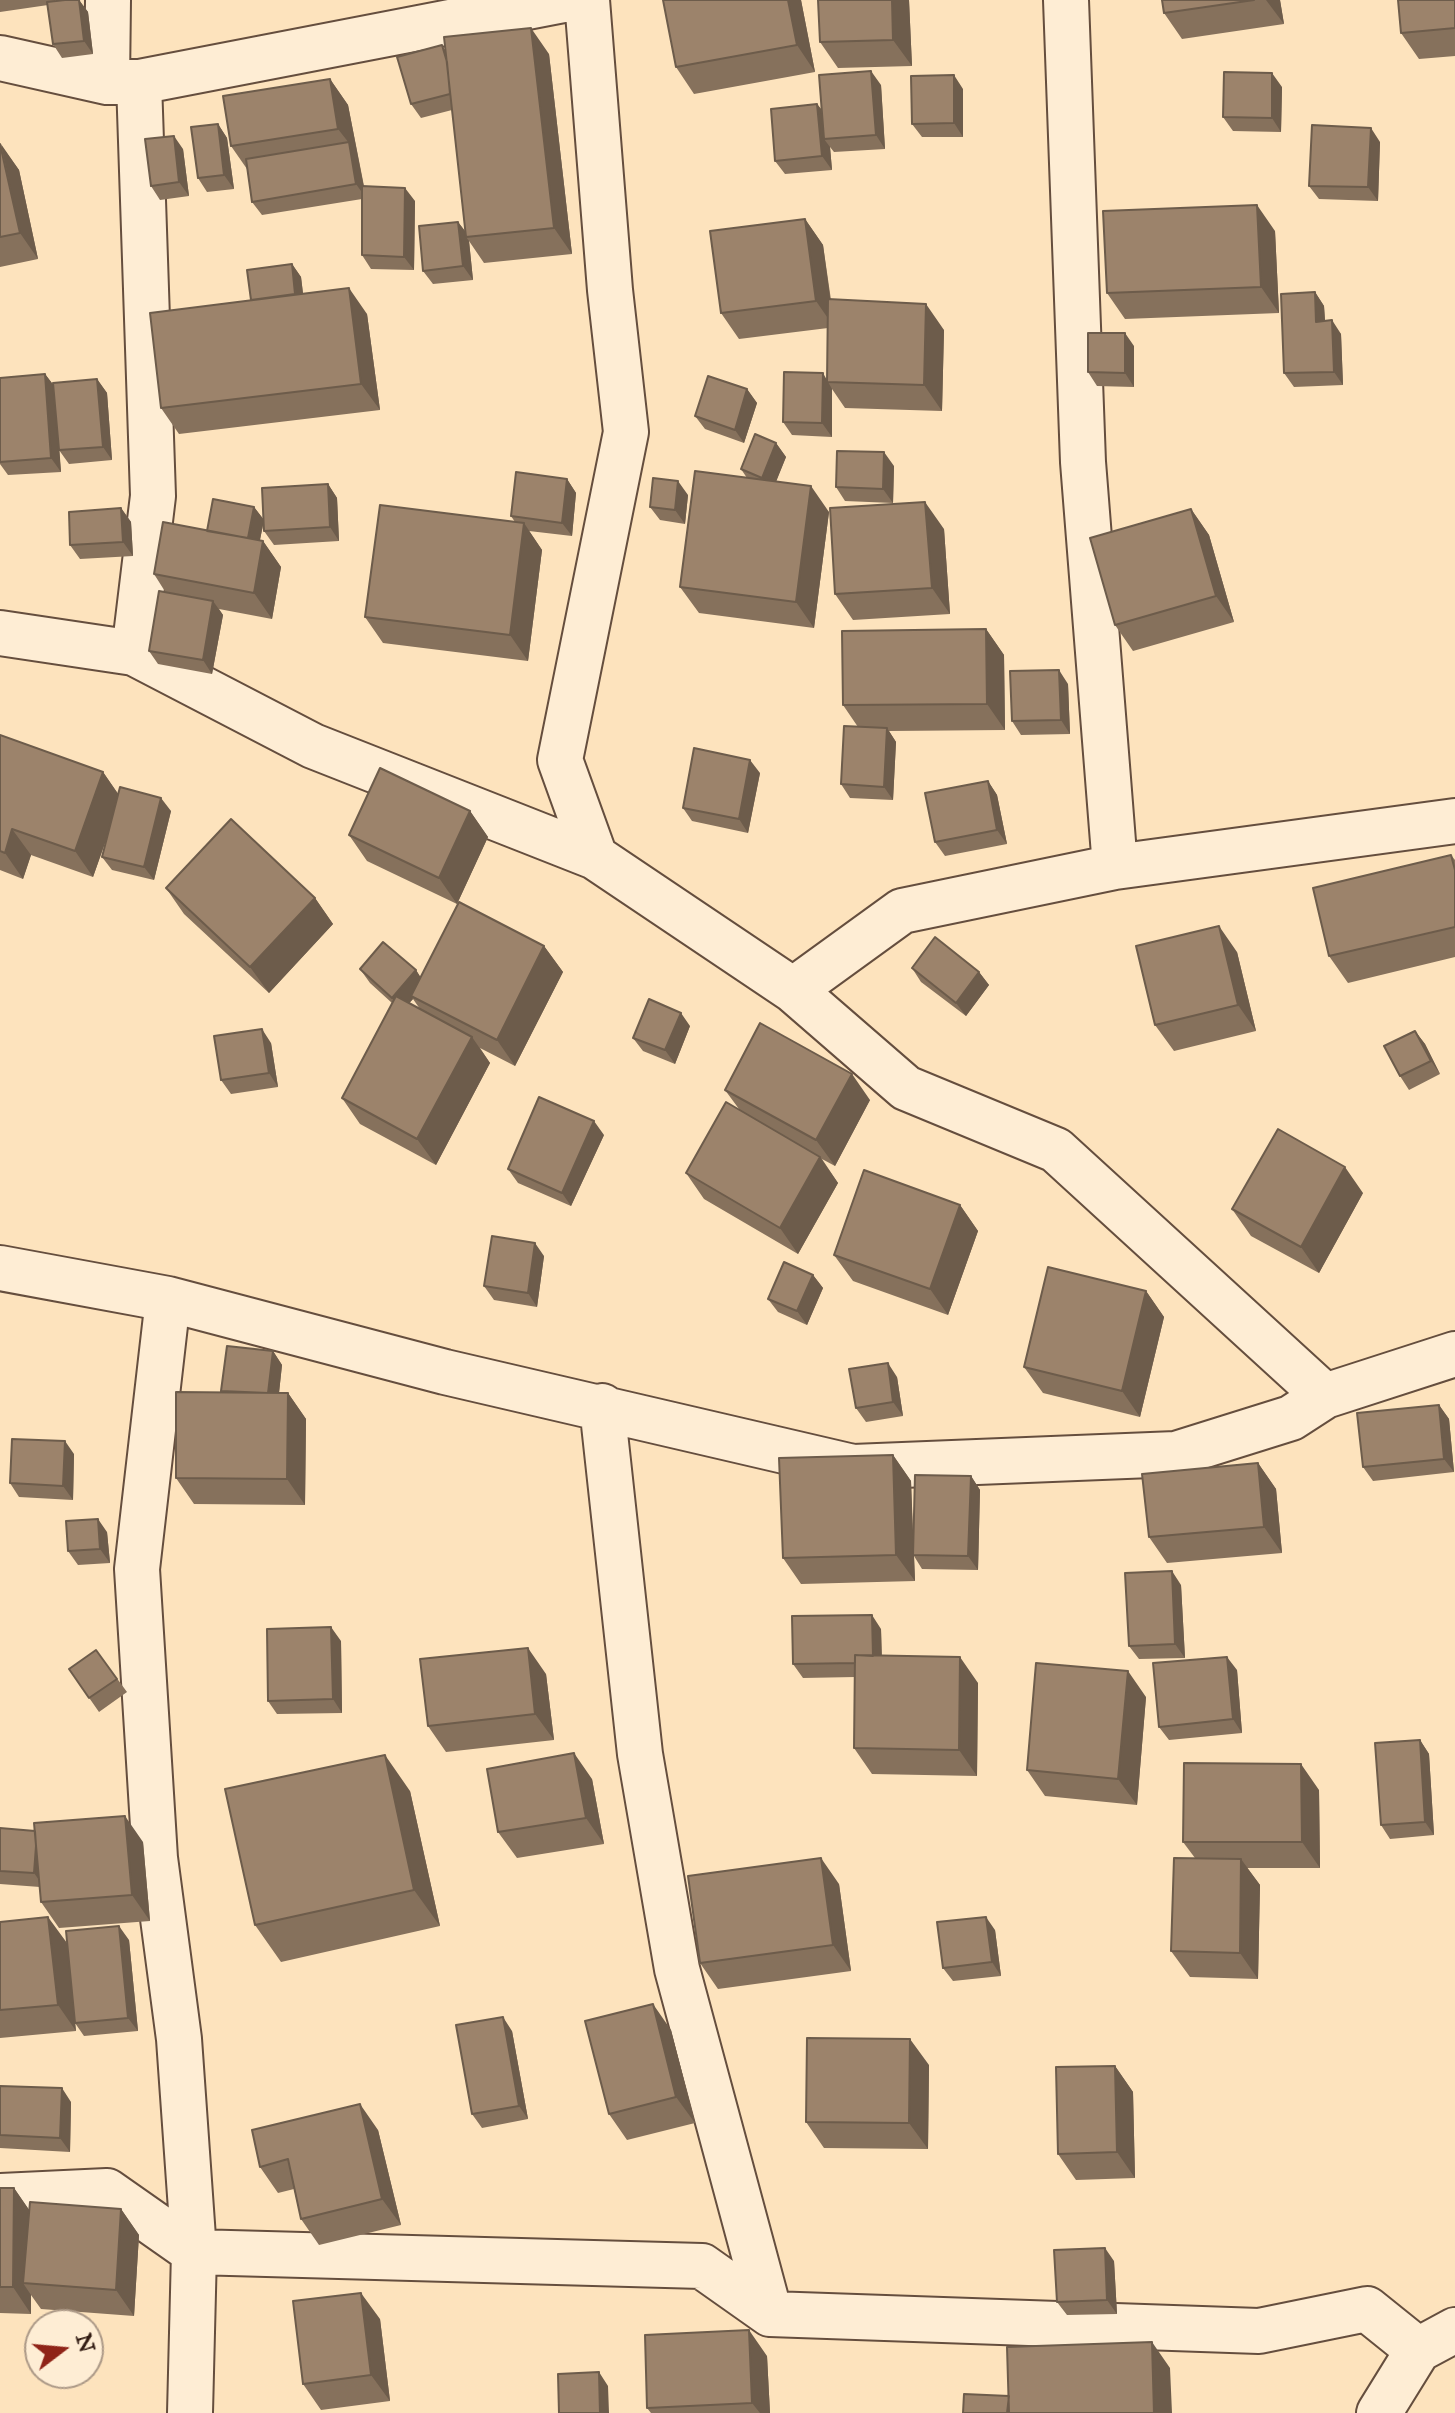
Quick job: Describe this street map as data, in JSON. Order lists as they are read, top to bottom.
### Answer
{
  "north": "right"
}
